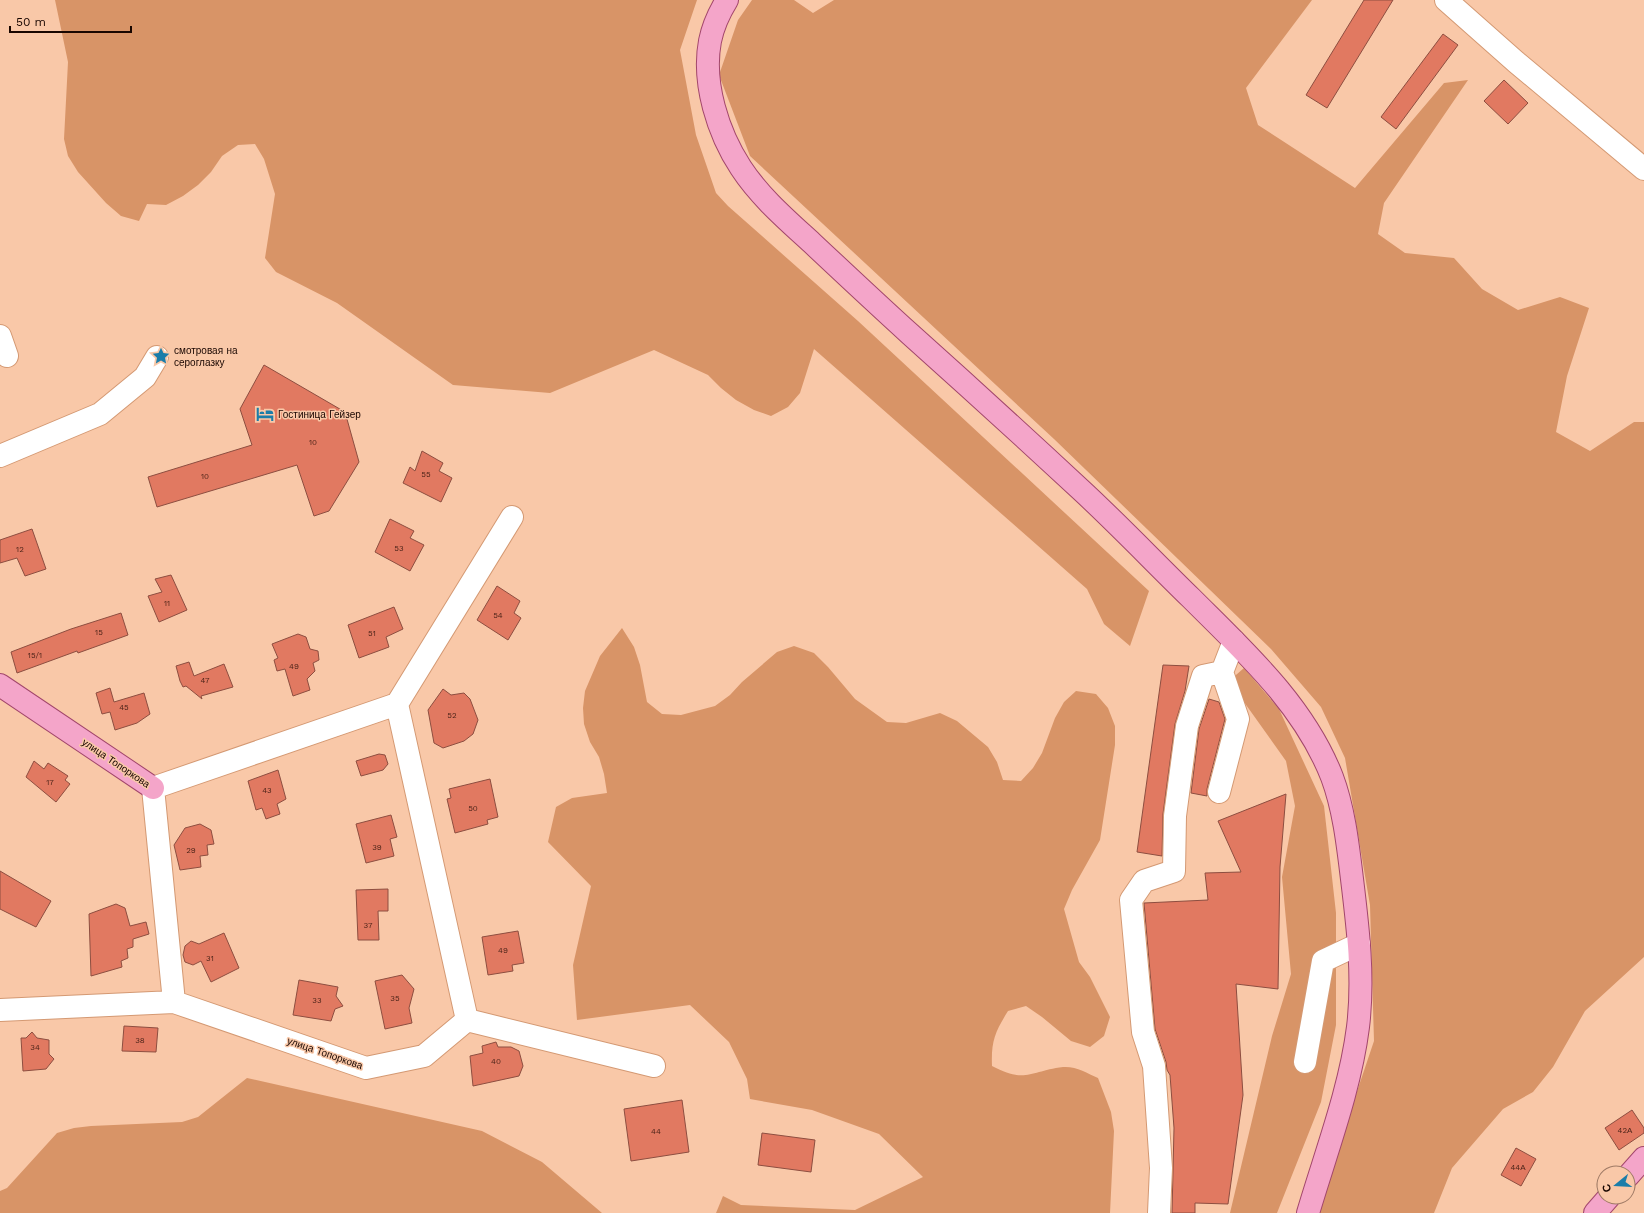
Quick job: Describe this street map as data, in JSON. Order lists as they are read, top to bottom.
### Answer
{
  "streets": {
    "main road": ["улица Топоркова"]
  },
  "places": {
    "place": ["смотровая на сероглазку"],
    "hotel": ["Гостиница Гейзер"]
  },
  "house_numbers": [
    "10",
    "55",
    "10",
    "53",
    "12",
    "11",
    "54",
    "15",
    "51",
    "15/1",
    "49",
    "47",
    "45",
    "52",
    "17",
    "43",
    "50",
    "39",
    "29",
    "37",
    "49",
    "31",
    "35",
    "33",
    "38",
    "34",
    "40",
    "42А",
    "44",
    "44А"
  ],
  "scale_bar": "50 m",
  "north": "left"
}
